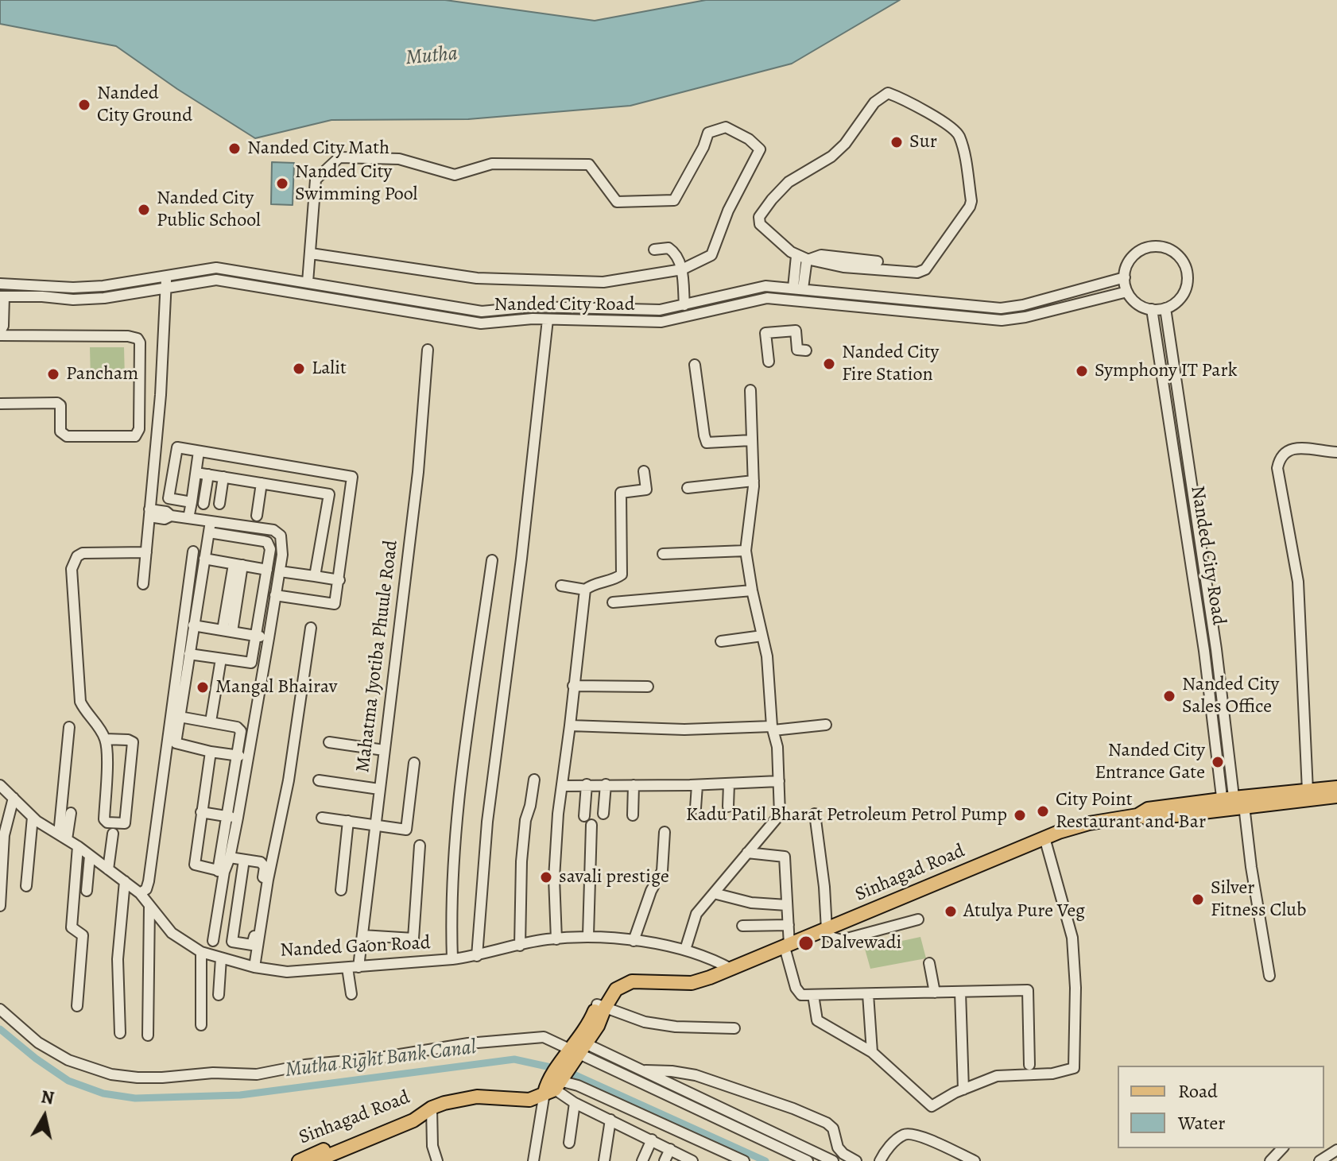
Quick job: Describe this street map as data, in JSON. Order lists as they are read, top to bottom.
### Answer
{
  "streets": {
    "main road": ["Sinhagad Road"],
    "street": ["Nanded City Road", "Mahatma Jyotiba Phuule Road", "Nanded Gaon Road"]
  },
  "crossings": [
    ["Nanded City Road", "Sinhagad Road"],
    ["Mahatma Jyotiba Phuule Road", "Nanded Gaon Road"],
    ["Sinhagad Road", "Nanded Gaon Road"]
  ],
  "water": ["Mutha", "Mutha Right Bank Canal"],
  "places": [
    "Nanded City Ground",
    "Sur",
    "Nanded City Math",
    "Nanded City Swimming Pool",
    "Nanded City Public School",
    "Nanded City Fire Station",
    "Lalit",
    "Symphony IT Park",
    "Pancham",
    "Mangal Bhairav",
    "Nanded City Sales Office",
    "Nanded City Entrance Gate",
    "City Point Restaurant and Bar",
    "Kadu Patil Bharat Petroleum Petrol Pump",
    "savali prestige",
    "Silver Fitness Club",
    "Atulya Pure Veg",
    "Dalvewadi"
  ],
  "legend": ["Road", "Water"],
  "north": "top"
}
